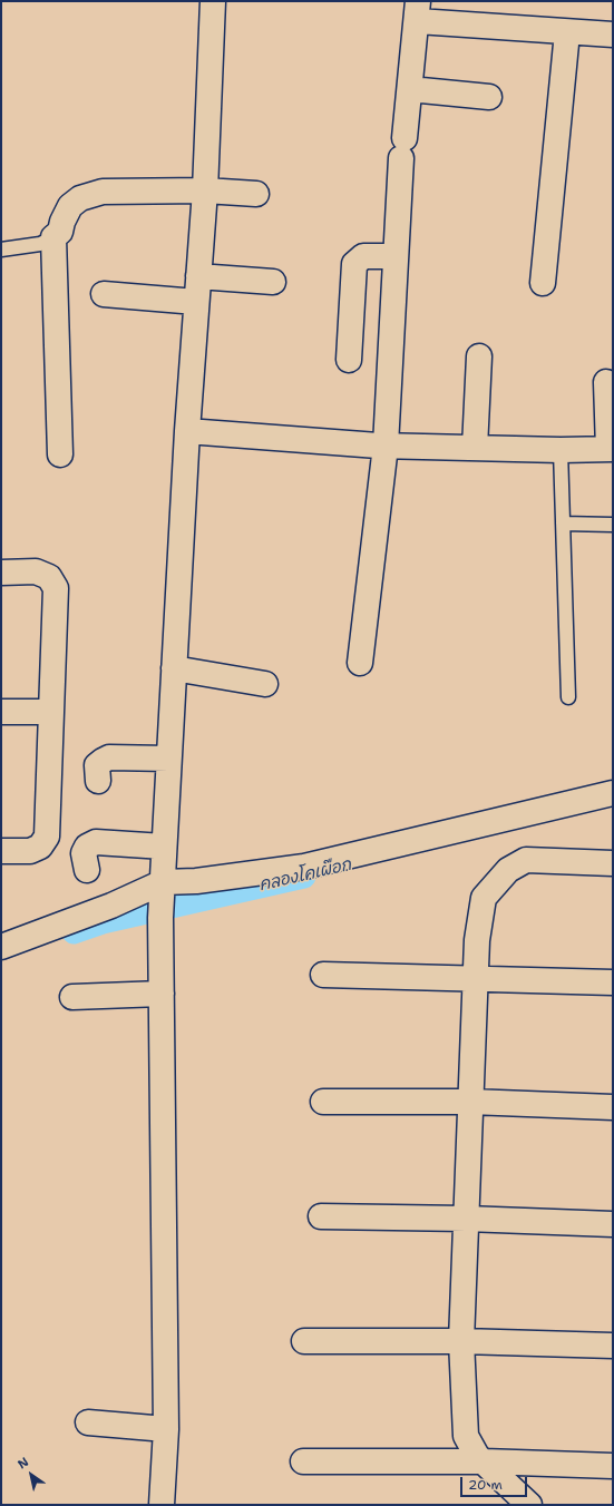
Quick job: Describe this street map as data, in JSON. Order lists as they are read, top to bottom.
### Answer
{
  "water": ["คลองโคเผือก"],
  "scale_bar": "20 m",
  "north": "top left"
}
